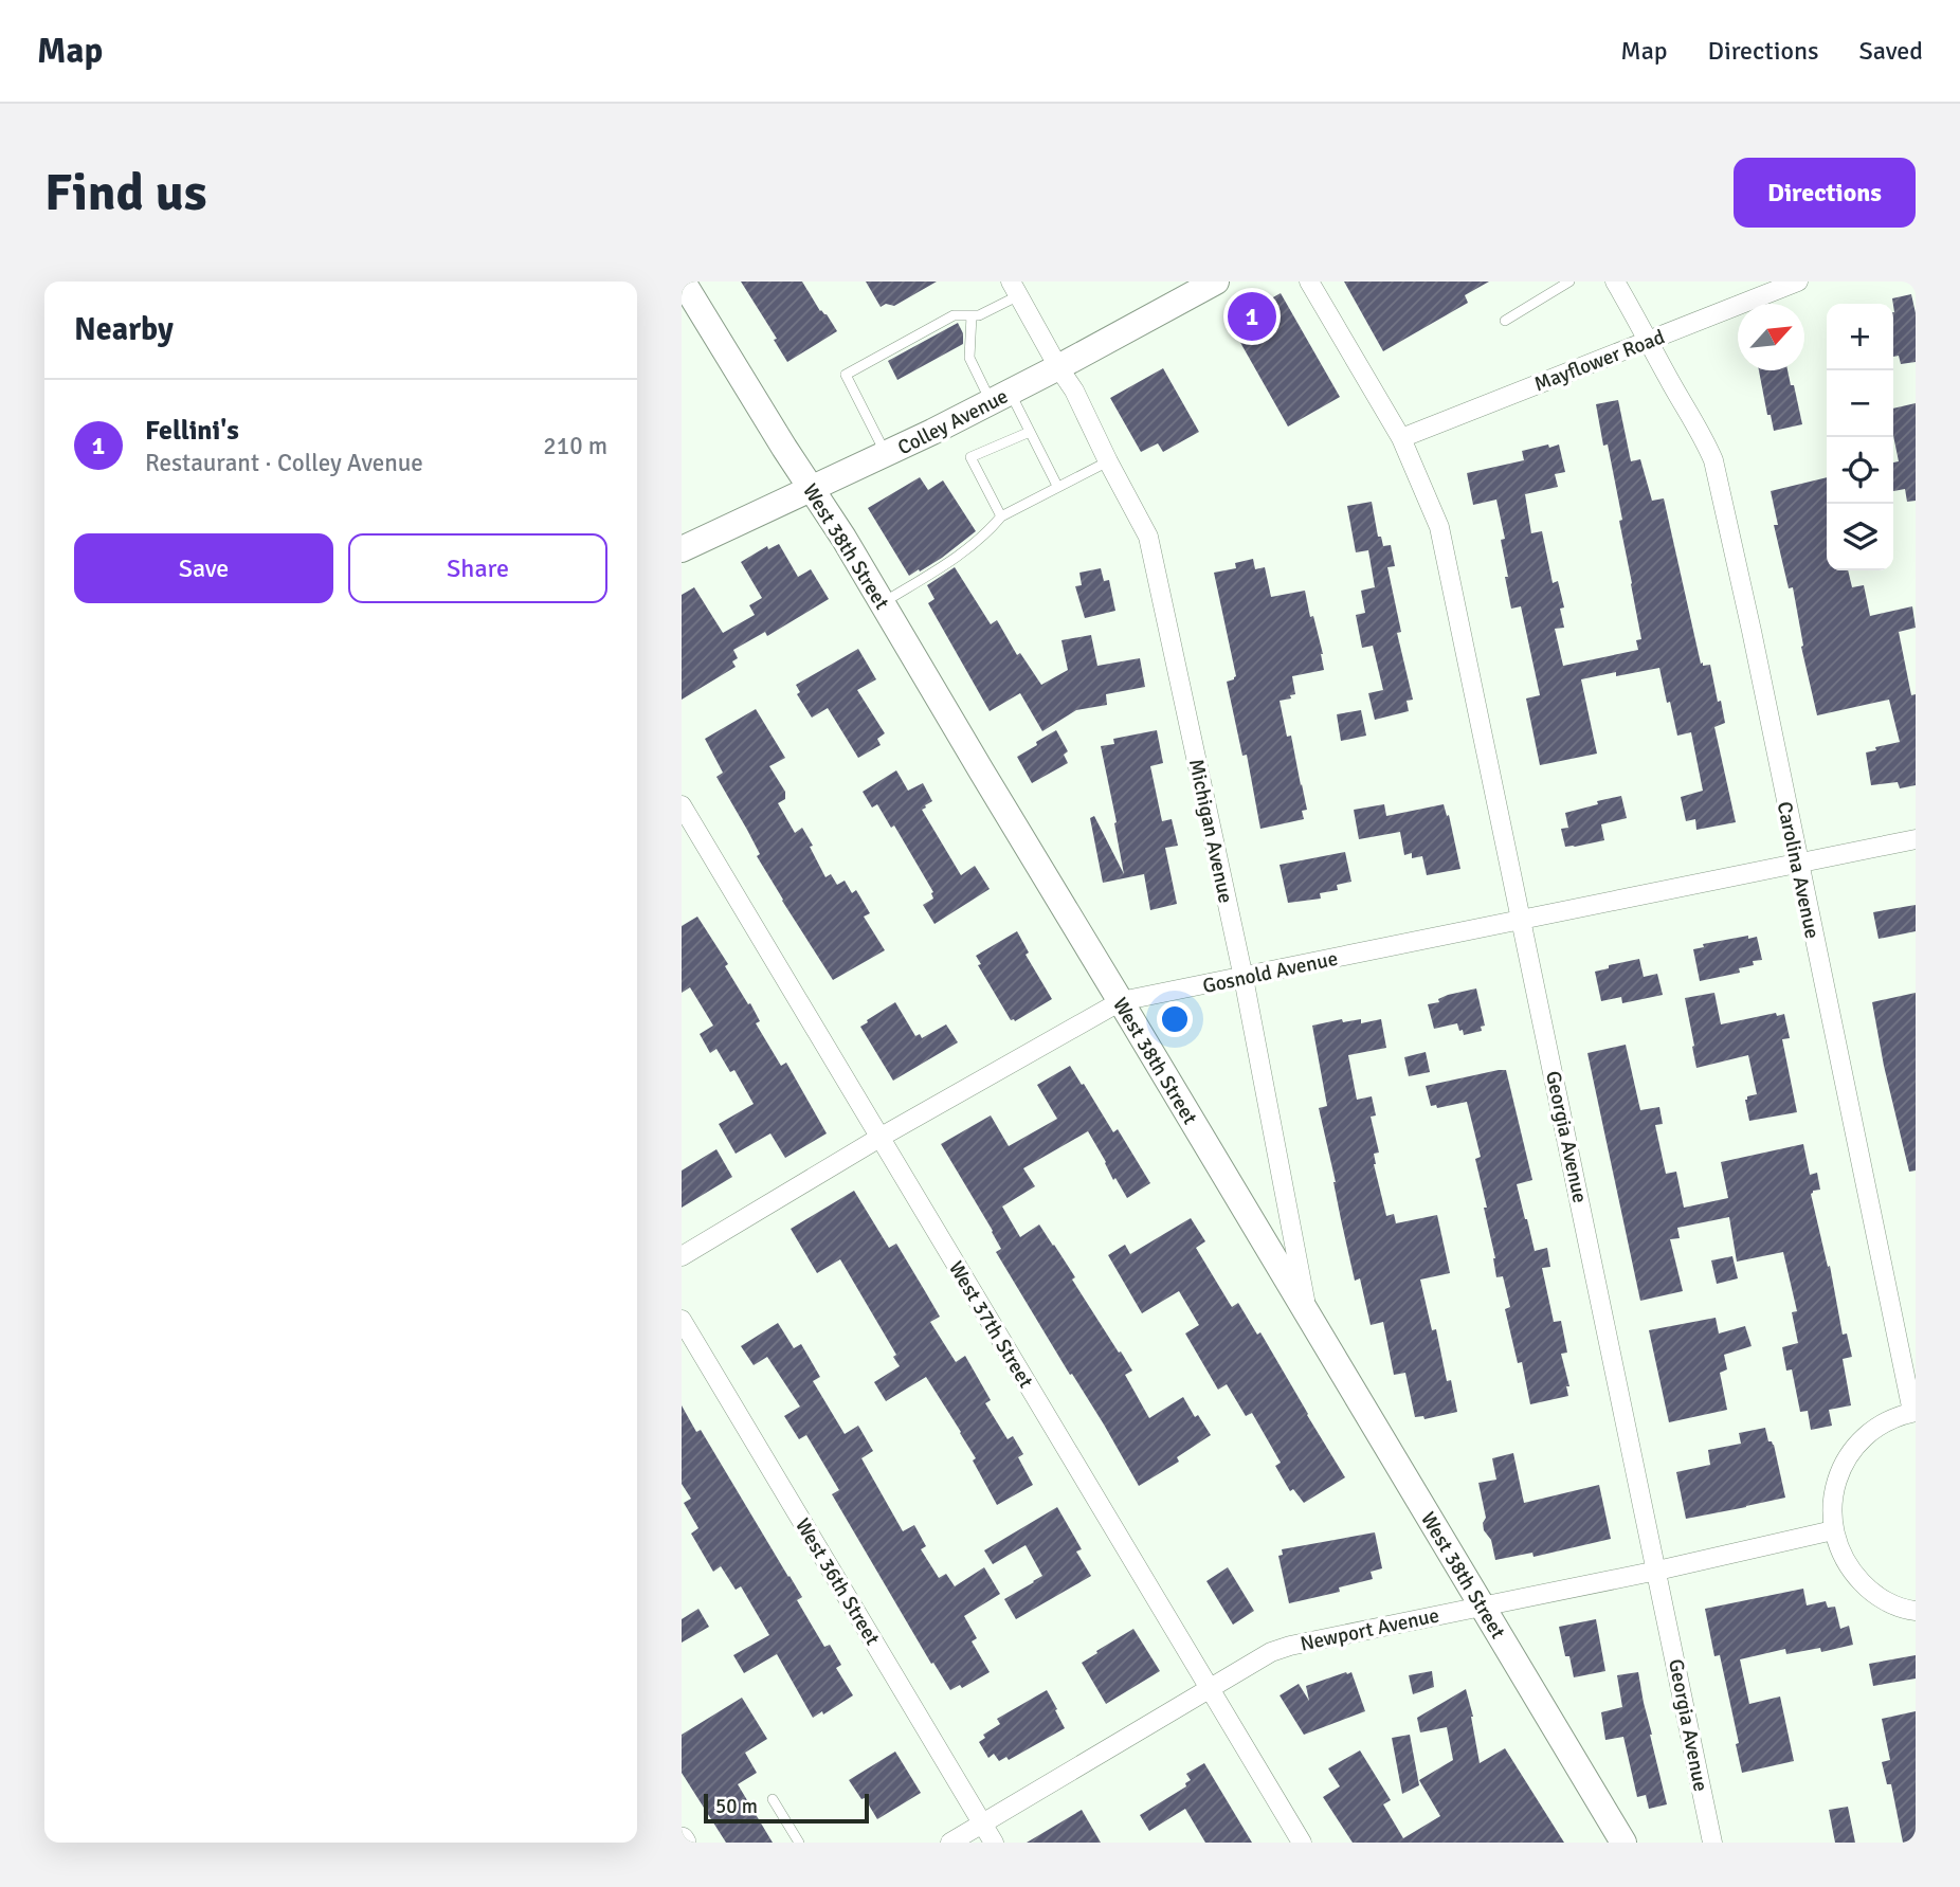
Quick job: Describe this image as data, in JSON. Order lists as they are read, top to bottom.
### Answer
{
  "streets": {
    "main road": ["Colley Avenue", "West 38th Street"],
    "street": [
      "Mayflower Road",
      "Michigan Avenue",
      "Carolina Avenue",
      "Gosnold Avenue",
      "Georgia Avenue",
      "West 37th Street",
      "West 36th Street",
      "Newport Avenue"
    ]
  },
  "crossings": [
    ["Mayflower Road", "Carolina Avenue"],
    ["Mayflower Road", "Georgia Avenue"],
    ["Colley Avenue", "West 38th Street"],
    ["Colley Avenue", "Michigan Avenue"],
    ["West 38th Street", "Michigan Avenue"],
    ["West 38th Street", "Gosnold Avenue"],
    ["West 38th Street", "Newport Avenue"],
    ["Michigan Avenue", "Gosnold Avenue"],
    ["Carolina Avenue", "Gosnold Avenue"],
    ["Gosnold Avenue", "Georgia Avenue"],
    ["Gosnold Avenue", "West 37th Street"],
    ["Georgia Avenue", "Newport Avenue"],
    ["West 37th Street", "Newport Avenue"],
    ["West 36th Street", "Newport Avenue"]
  ],
  "scale_bar": "50 m",
  "north": "top right",
  "page": {
    "header": "Map",
    "nav": ["Map", "Directions", "Saved"],
    "buttons": [
      "Directions",
      ["Save", "Share"]
    ],
    "title": "Find us",
    "heading": "Nearby",
    "pins": "1",
    "map_buttons": ["+", "−"],
    "list": [
      {
        "mark": "1",
        "name": "Fellini's",
        "note": "Restaurant · Colley Avenue",
        "value": "210 m"
      }
    ],
    "scale": "50 m"
  }
}
